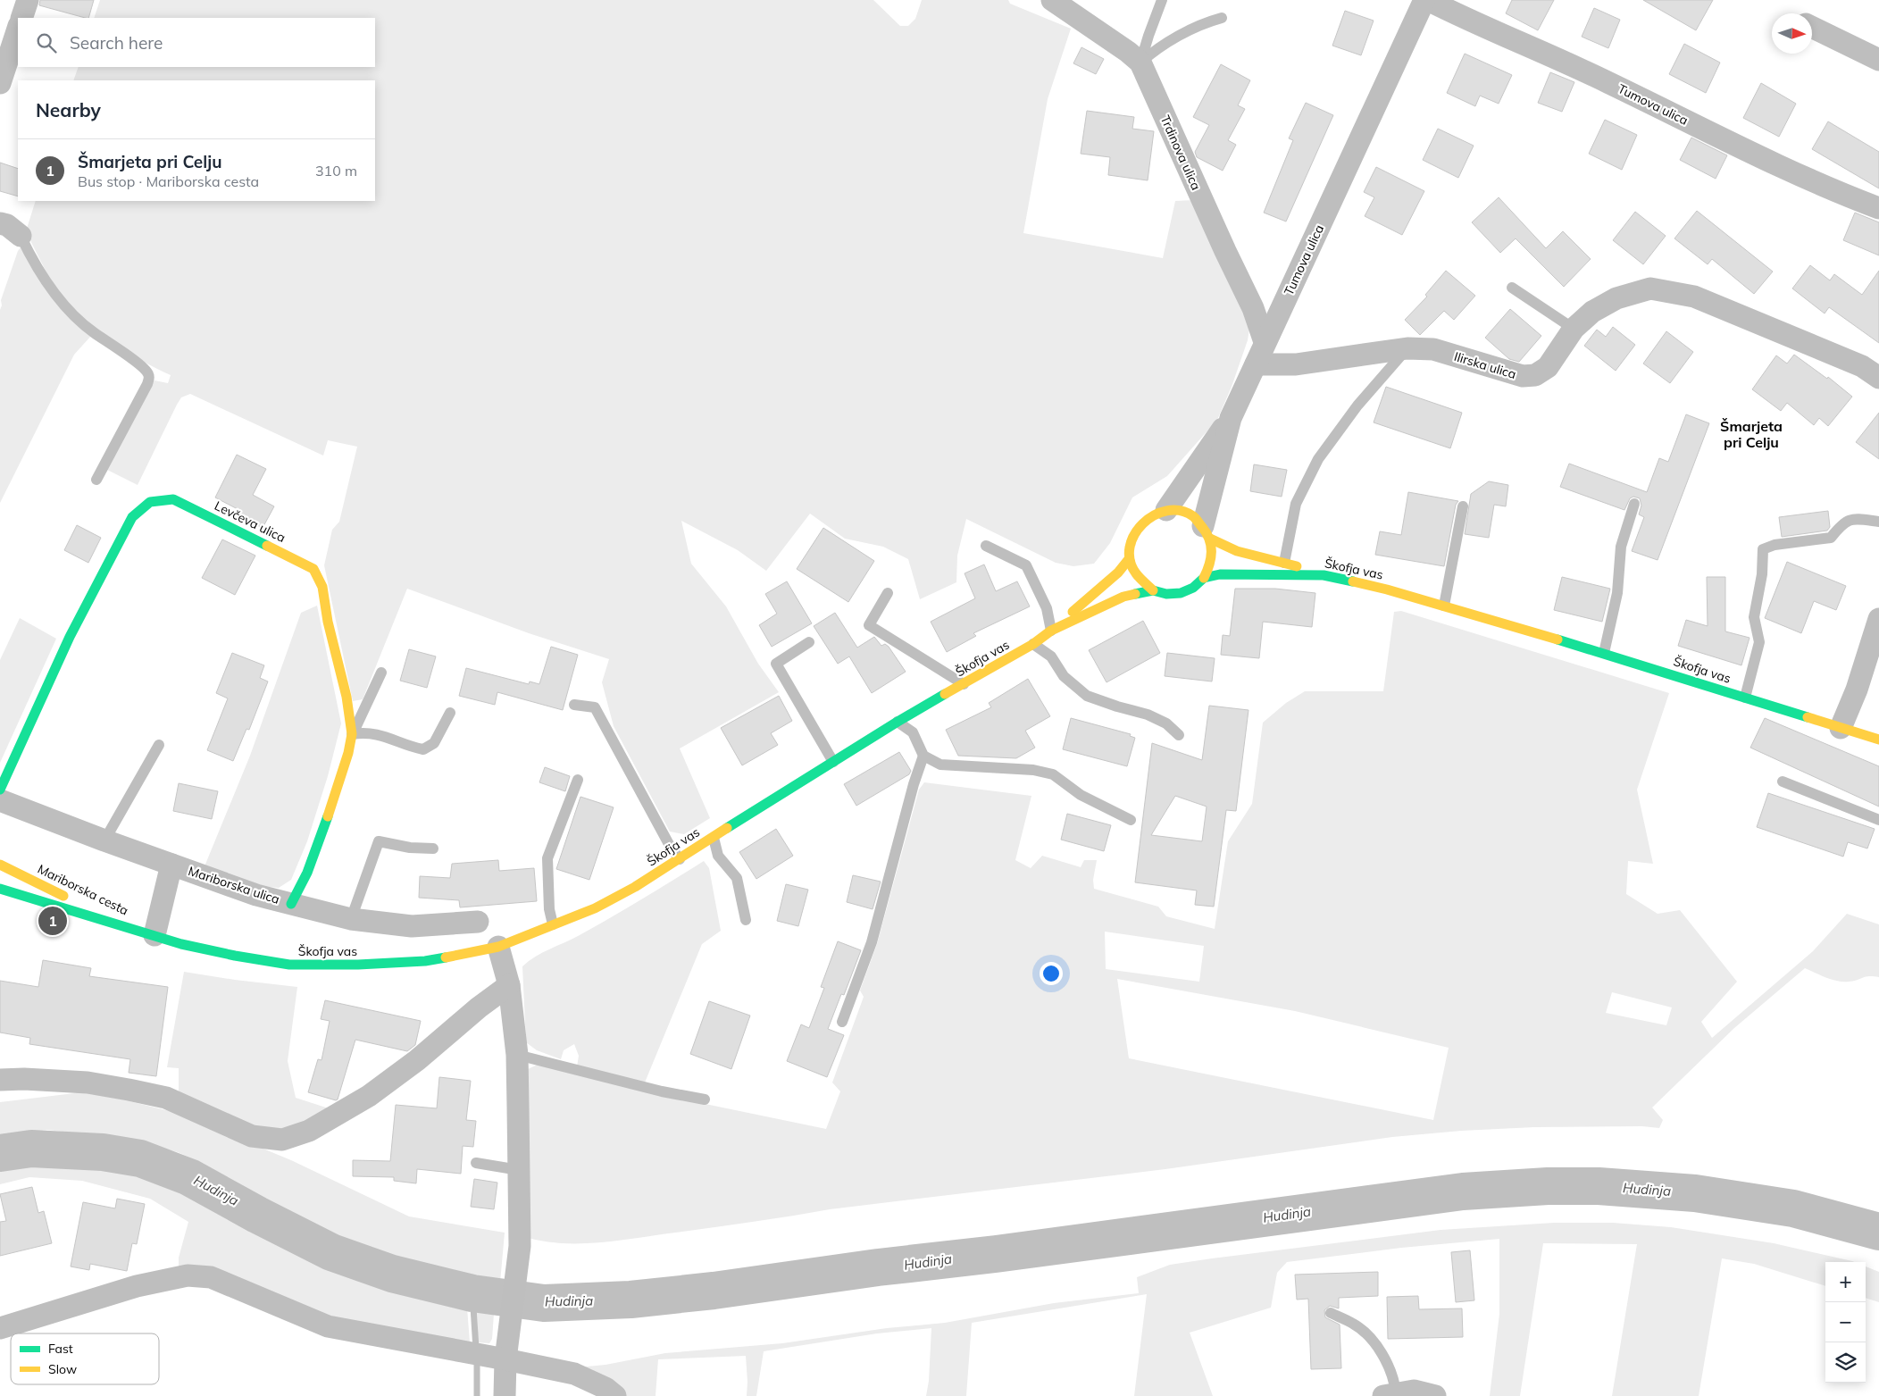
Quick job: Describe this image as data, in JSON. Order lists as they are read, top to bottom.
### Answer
{
  "streets": {
    "main road": ["Levčeva ulica", "Škofja vas", "Mariborska cesta"],
    "street": [
      "Tumova ulica",
      "Trdinova ulica",
      "Ilirska ulica",
      "Mariborska ulica"
    ]
  },
  "crossings": [
    ["Tumova ulica", "Trdinova ulica"],
    ["Tumova ulica", "Ilirska ulica"],
    ["Tumova ulica", "Škofja vas"],
    ["Levčeva ulica", "Mariborska ulica"],
    ["Škofja vas", "Mariborska cesta"]
  ],
  "districts": ["Šmarjeta pri Celju"],
  "water": ["Hudinja"],
  "legend": ["Fast", "Slow"],
  "north": "right",
  "page": {
    "search": "Search here",
    "heading": "Nearby",
    "list": [
      {
        "mark": "1",
        "name": "Šmarjeta pri Celju",
        "note": "Bus stop · Mariborska cesta",
        "value": "310 m"
      }
    ],
    "pins": "1",
    "map_buttons": ["+", "−"]
  }
}
